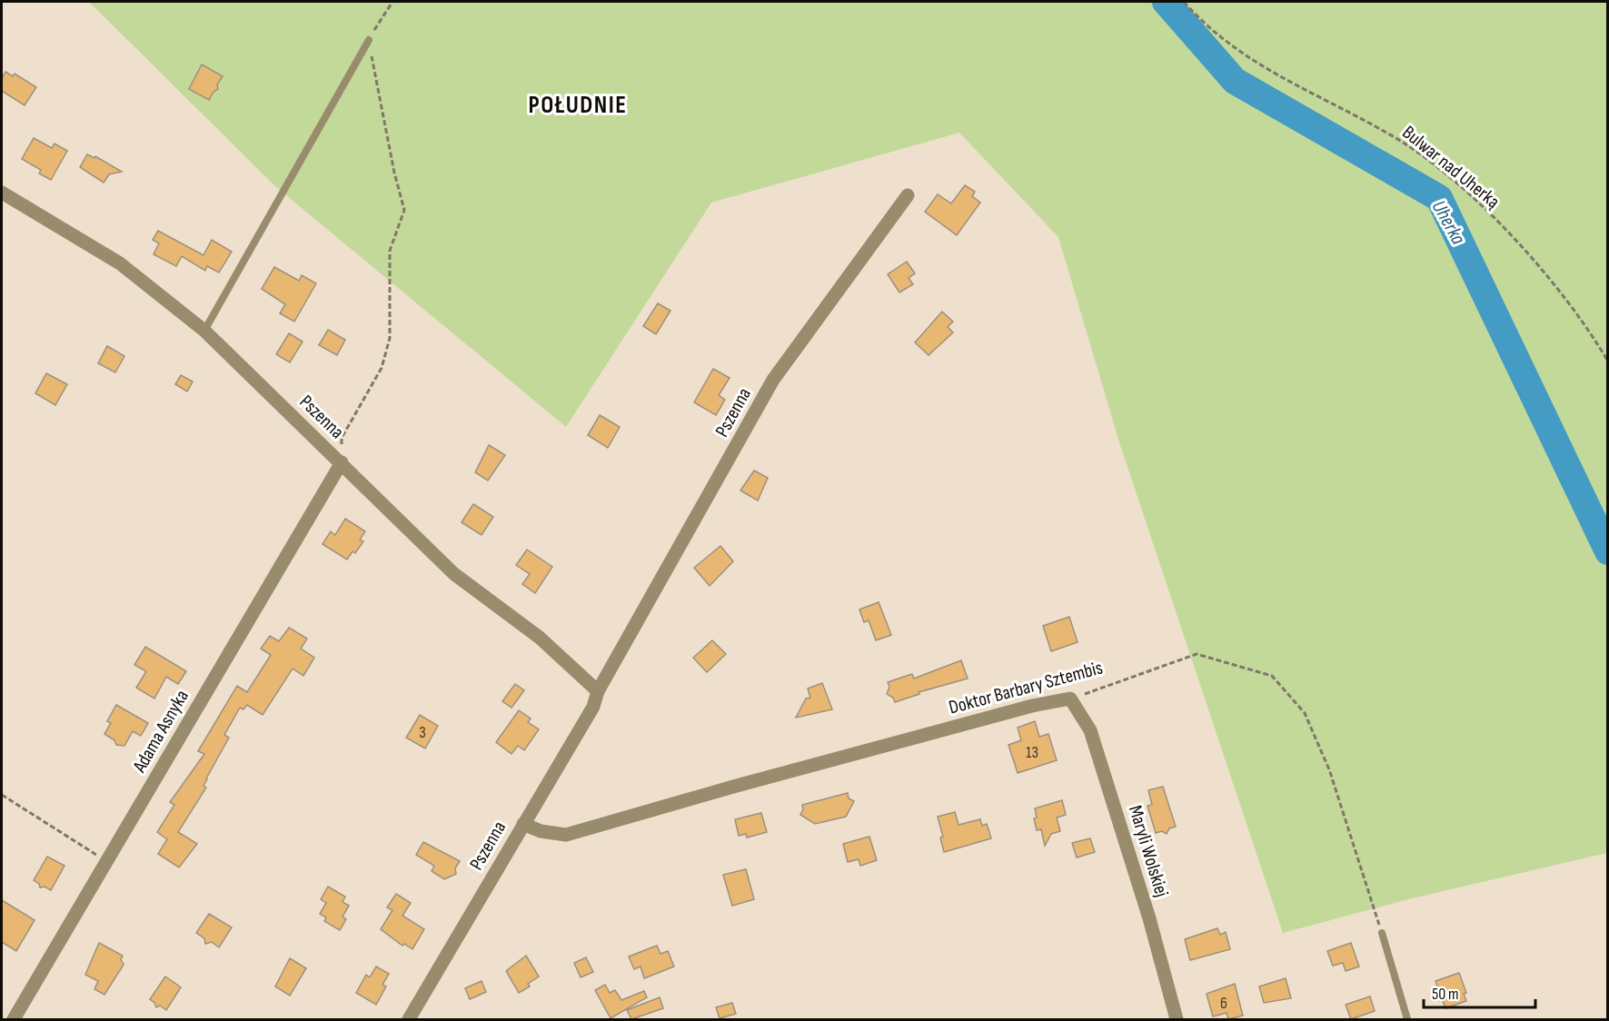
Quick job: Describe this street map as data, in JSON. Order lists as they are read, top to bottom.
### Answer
{
  "streets": {
    "street": [
      "Pszenna",
      "Doktor Barbary Sztembis",
      "Adama Asnyka",
      "Maryli Wolskiej"
    ],
    "path": ["Bulwar nad Uherką"]
  },
  "crossings": [
    ["Pszenna", "Doktor Barbary Sztembis"],
    ["Pszenna", "Adama Asnyka"],
    ["Doktor Barbary Sztembis", "Maryli Wolskiej"]
  ],
  "districts": ["POŁUDNIE"],
  "water": ["Uherka"],
  "house_numbers": ["3", "13", "6"],
  "scale_bar": "50 m"
}
